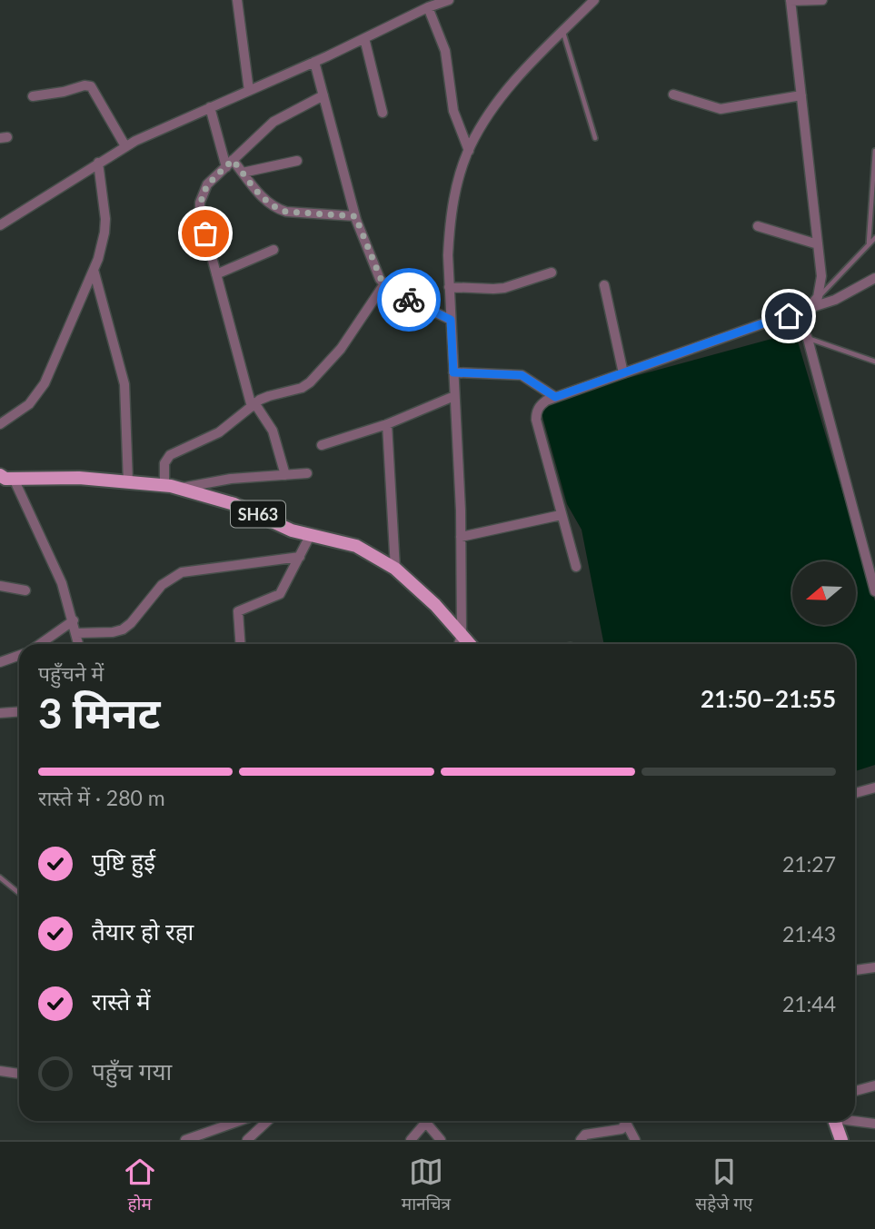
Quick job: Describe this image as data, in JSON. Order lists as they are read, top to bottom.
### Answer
{
  "streets": {
    "main road": ["SH63"]
  },
  "north": "left",
  "page": {
    "heading": ["3 मिनट", "पहुँचने में", "21:50–21:55"],
    "bar": "रास्ते में · 280 m",
    "list": [
      ["पुष्टि हुई", "21:27"],
      ["तैयार हो रहा", "21:43"],
      ["रास्ते में", "21:44"],
      "पहुँच गया"
    ],
    "tabs": ["होम", "मानचित्र", "सहेजे गए"]
  }
}
